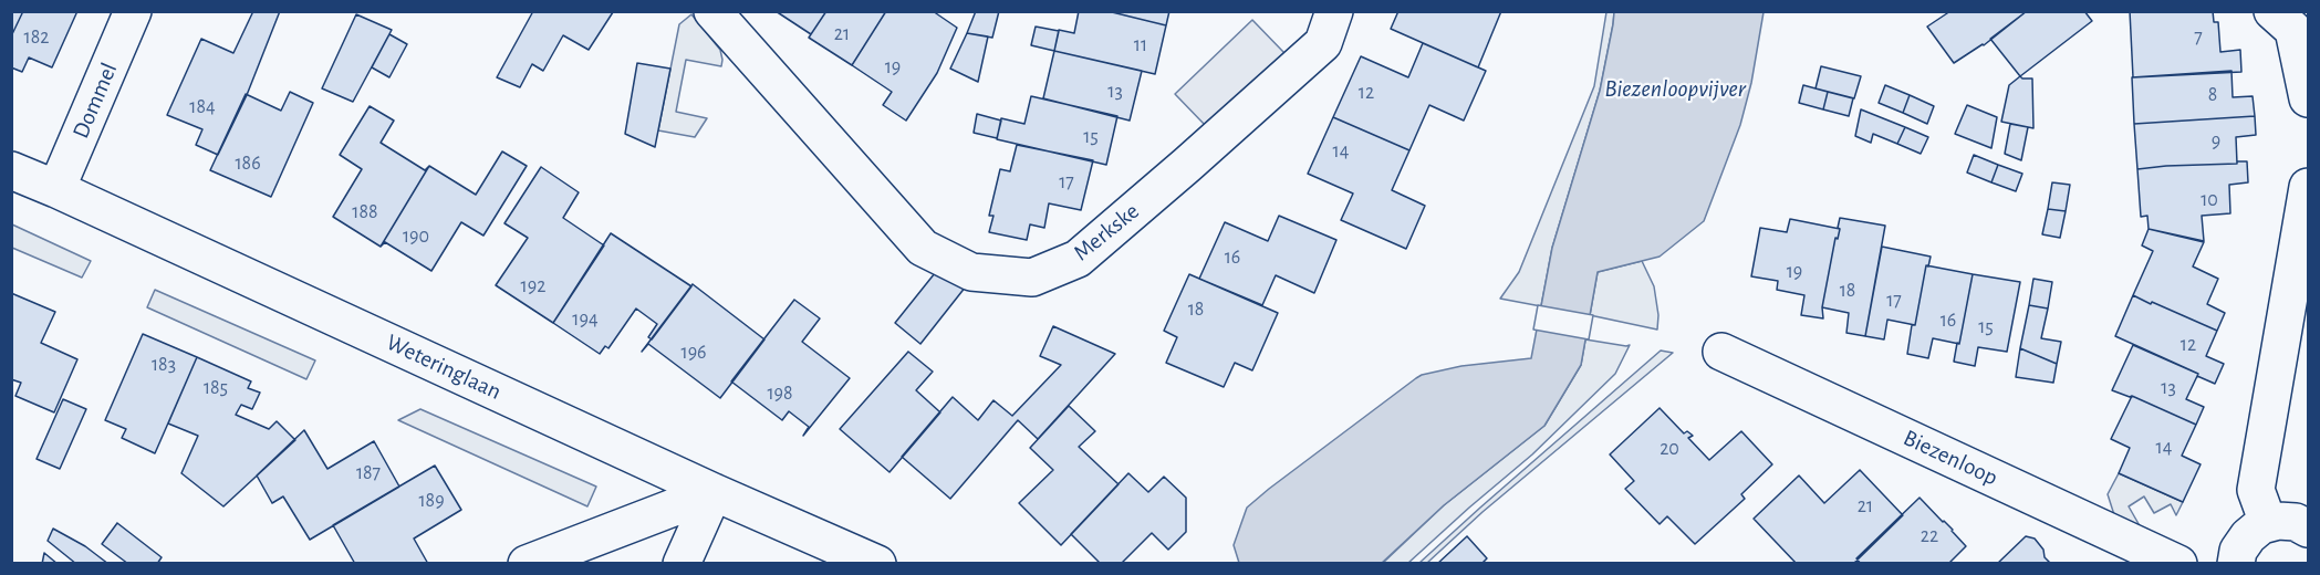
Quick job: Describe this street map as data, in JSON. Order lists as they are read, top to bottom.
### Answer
{
  "streets": {
    "street": [
      "Dommel",
      "Merkske",
      "Weteringlaan",
      "Biezenloop"
    ]
  },
  "crossings": [
    ["Dommel", "Weteringlaan"]
  ],
  "water": ["Biezenloopvijver"],
  "house_numbers": [
    "21",
    "182",
    "7",
    "11",
    "19",
    "13",
    "12",
    "8",
    "184",
    "15",
    "9",
    "14",
    "186",
    "17",
    "10",
    "188",
    "190",
    "16",
    "19",
    "192",
    "18",
    "17",
    "18",
    "194",
    "16",
    "15",
    "12",
    "196",
    "183",
    "185",
    "13",
    "198",
    "14",
    "20",
    "187",
    "189",
    "21",
    "22"
  ]
}
